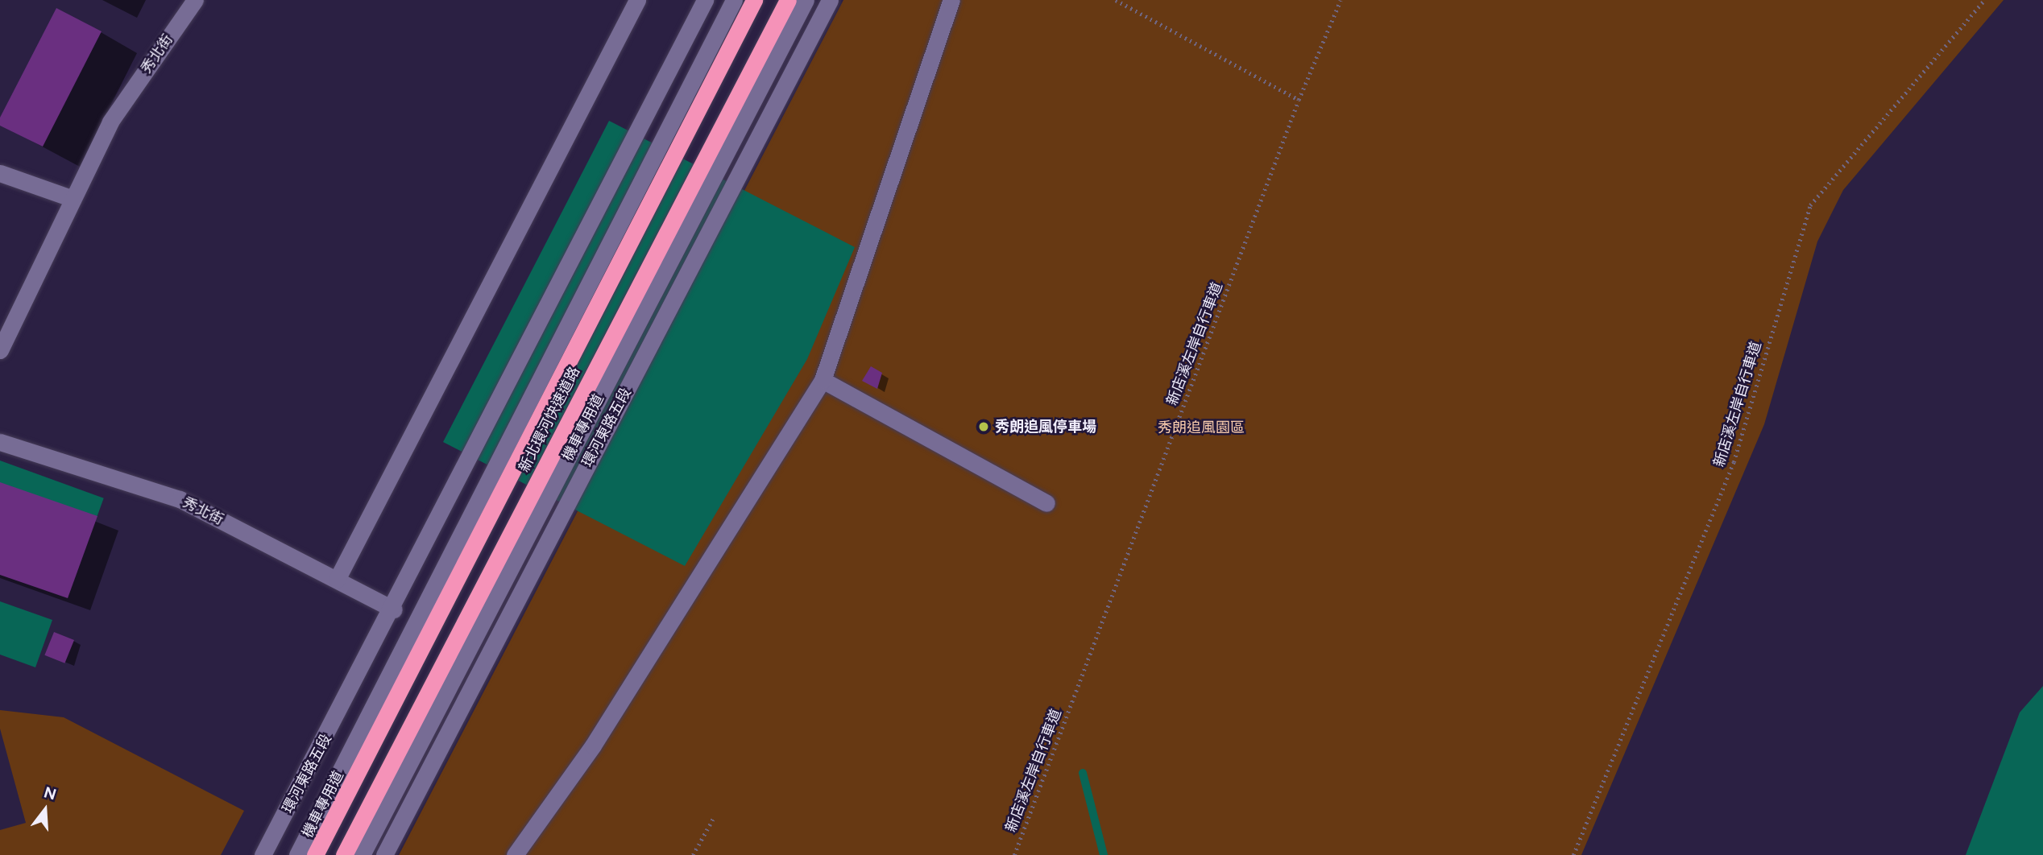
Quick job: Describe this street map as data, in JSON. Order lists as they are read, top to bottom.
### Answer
{
  "streets": {
    "highway": ["新北環河快速道路"],
    "street": ["秀北街", "機車專用道", "環河東路五段"],
    "path": ["新店溪左岸自行車道"]
  },
  "crossings": [
    ["秀北街", "環河東路五段"]
  ],
  "parks": ["秀朗追風園區"],
  "places": ["秀朗追風停車場"],
  "north": "top"
}
